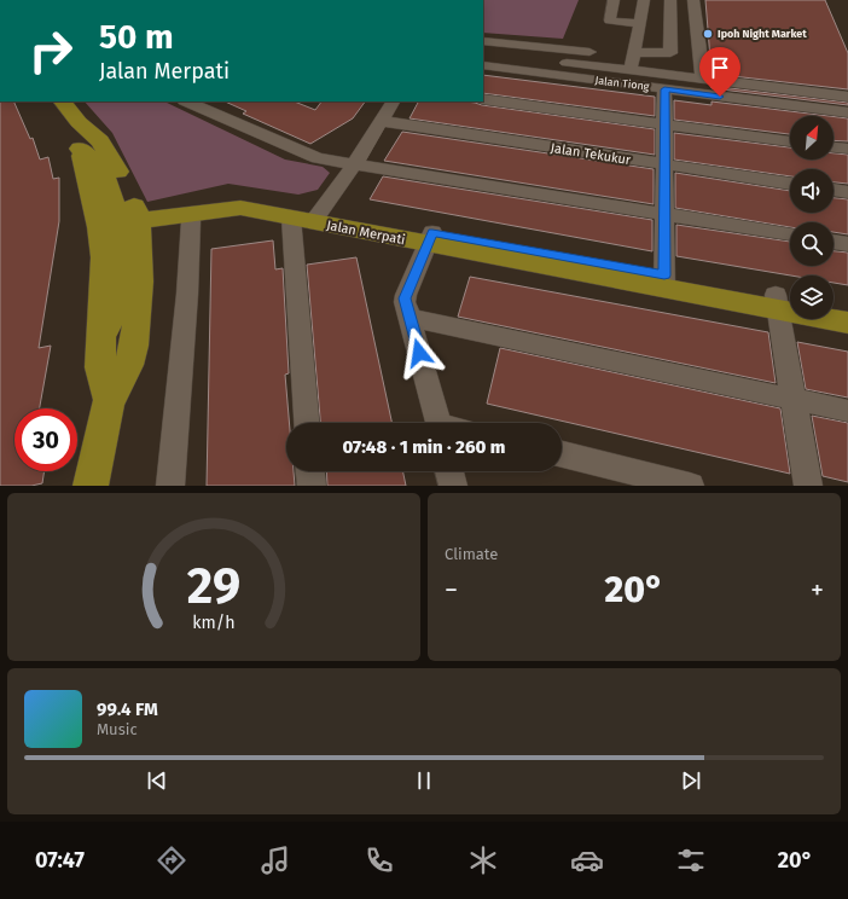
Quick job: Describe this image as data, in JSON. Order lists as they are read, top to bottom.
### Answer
{
  "streets": {
    "main road": ["Jalan Merpati"],
    "street": ["Jalan Tiong", "Jalan Tekukur"]
  },
  "places": ["Ipoh Night Market"],
  "north": "top right",
  "page": {
    "turn": ["50 m", "Jalan Merpati"],
    "limit": "30",
    "trip": "07:48 · 1 min · 260 m",
    "tile": "Climate",
    "heat": ["−", "20°", "+"],
    "song": ["99.4 FM", "Music"],
    "tabs": ["07:47", "20°"],
    "gauge": ["29", "km/h"]
  }
}
